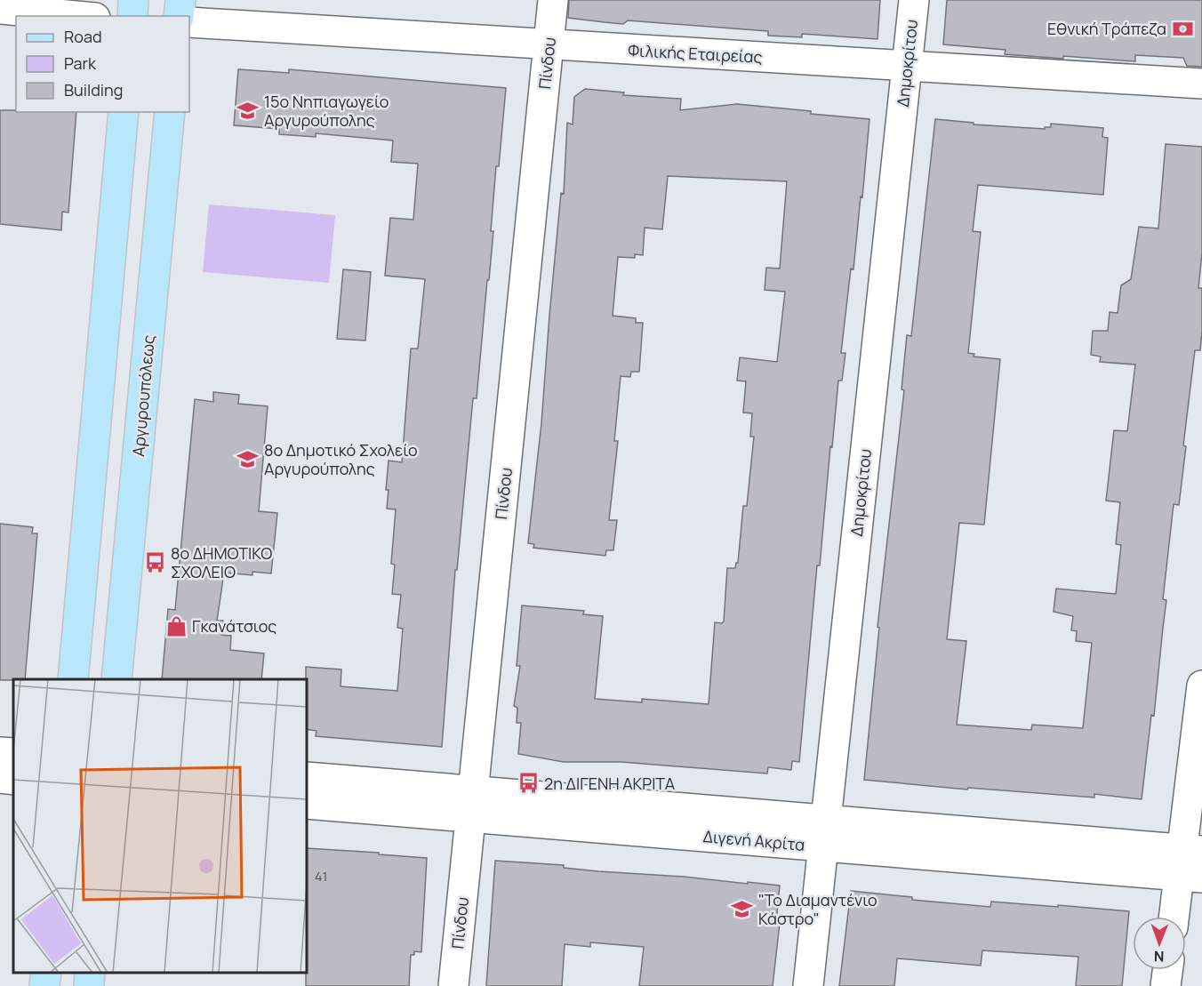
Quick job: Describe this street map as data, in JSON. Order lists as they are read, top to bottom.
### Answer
{
  "streets": {
    "main road": ["Αργυρουπόλεως"],
    "street": [
      "Φιλικής Εταιρείας",
      "Πίνδου",
      "Δημοκρίτου",
      "Διγενή Ακρίτα"
    ]
  },
  "crossings": [
    ["Φιλικής Εταιρείας", "Πίνδου"],
    ["Φιλικής Εταιρείας", "Δημοκρίτου"],
    ["Πίνδου", "Διγενή Ακρίτα"],
    ["Δημοκρίτου", "Διγενή Ακρίτα"]
  ],
  "places": {
    "bank": ["Εθνική Τράπεζα"],
    "school or university": ["15ο Νηπιαγωγείο Αργυρούπολης", "8ο Δημοτικό Σχολείο Αργυρούπολης", "\"Το Διαμαντένιο Κάστρο\""],
    "bus stop": ["8ο ΔΗΜΟΤΙΚΟ ΣΧΟΛΕΙΟ", "2η ΔΙΓΕΝΗ ΑΚΡΙΤΑ"],
    "shop": ["Γκανάτσιος"]
  },
  "house_numbers": ["41"],
  "legend": ["Road", "Park", "Building"],
  "north": "bottom"
}
